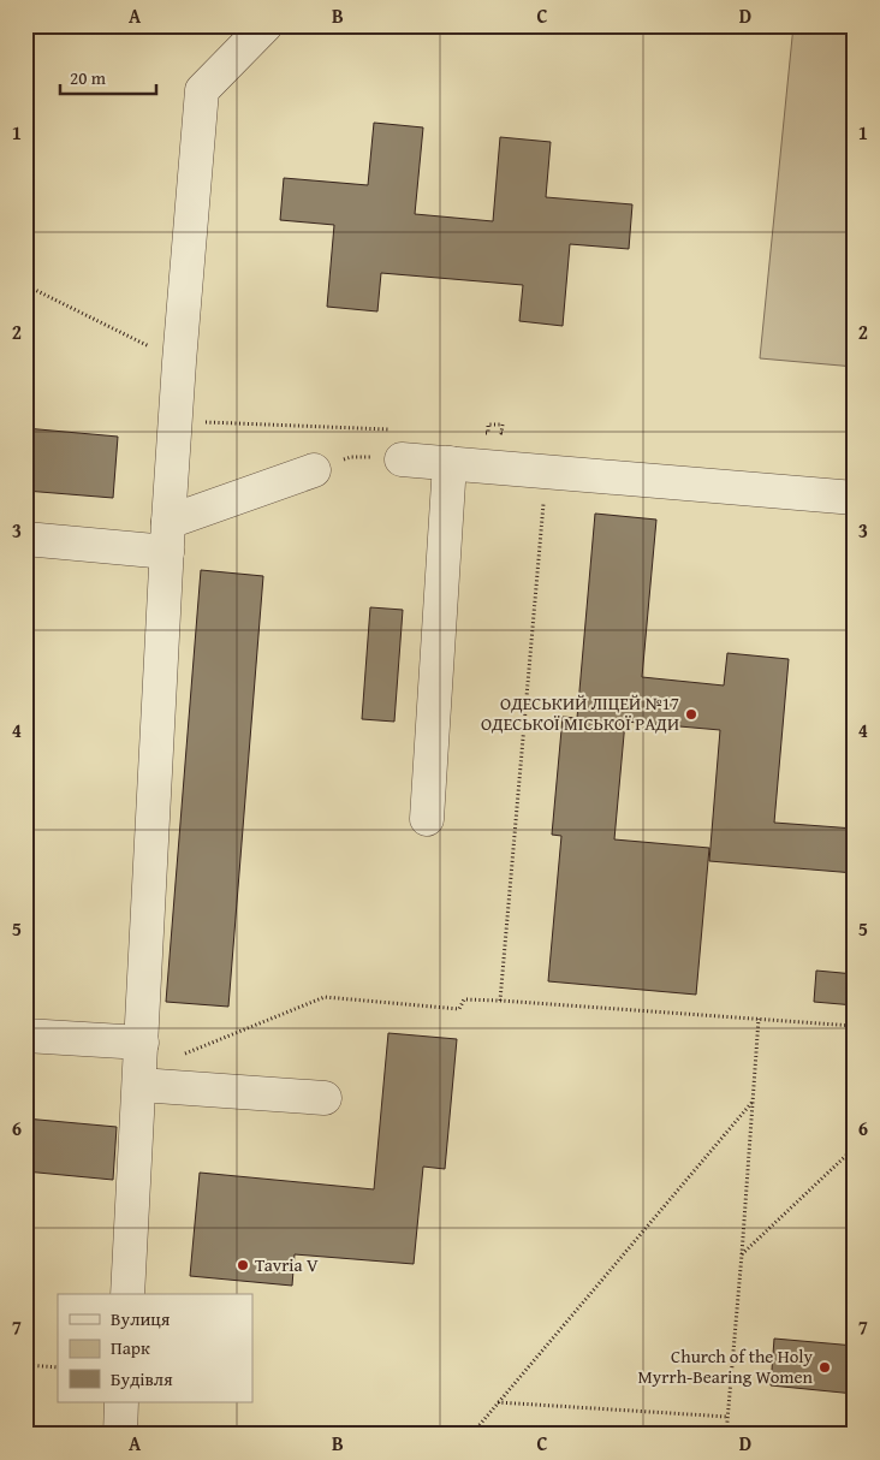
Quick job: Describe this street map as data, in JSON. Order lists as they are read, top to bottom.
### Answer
{
  "places": ["ОДЕСЬКИЙ ЛІЦЕЙ №17 ОДЕСЬКОЇ МІСЬКОЇ РАДИ", "Tavria V", "Church of the Holy Myrrh-Bearing Women"],
  "legend": ["Вулиця", "Парк", "Будівля"],
  "scale_bar": "20 m",
  "grid": {
    "columns": [
      "A",
      "B",
      "C",
      "D"
    ],
    "rows": [
      "1",
      "2",
      "3",
      "4",
      "5",
      "6",
      "7"
    ]
  }
}
